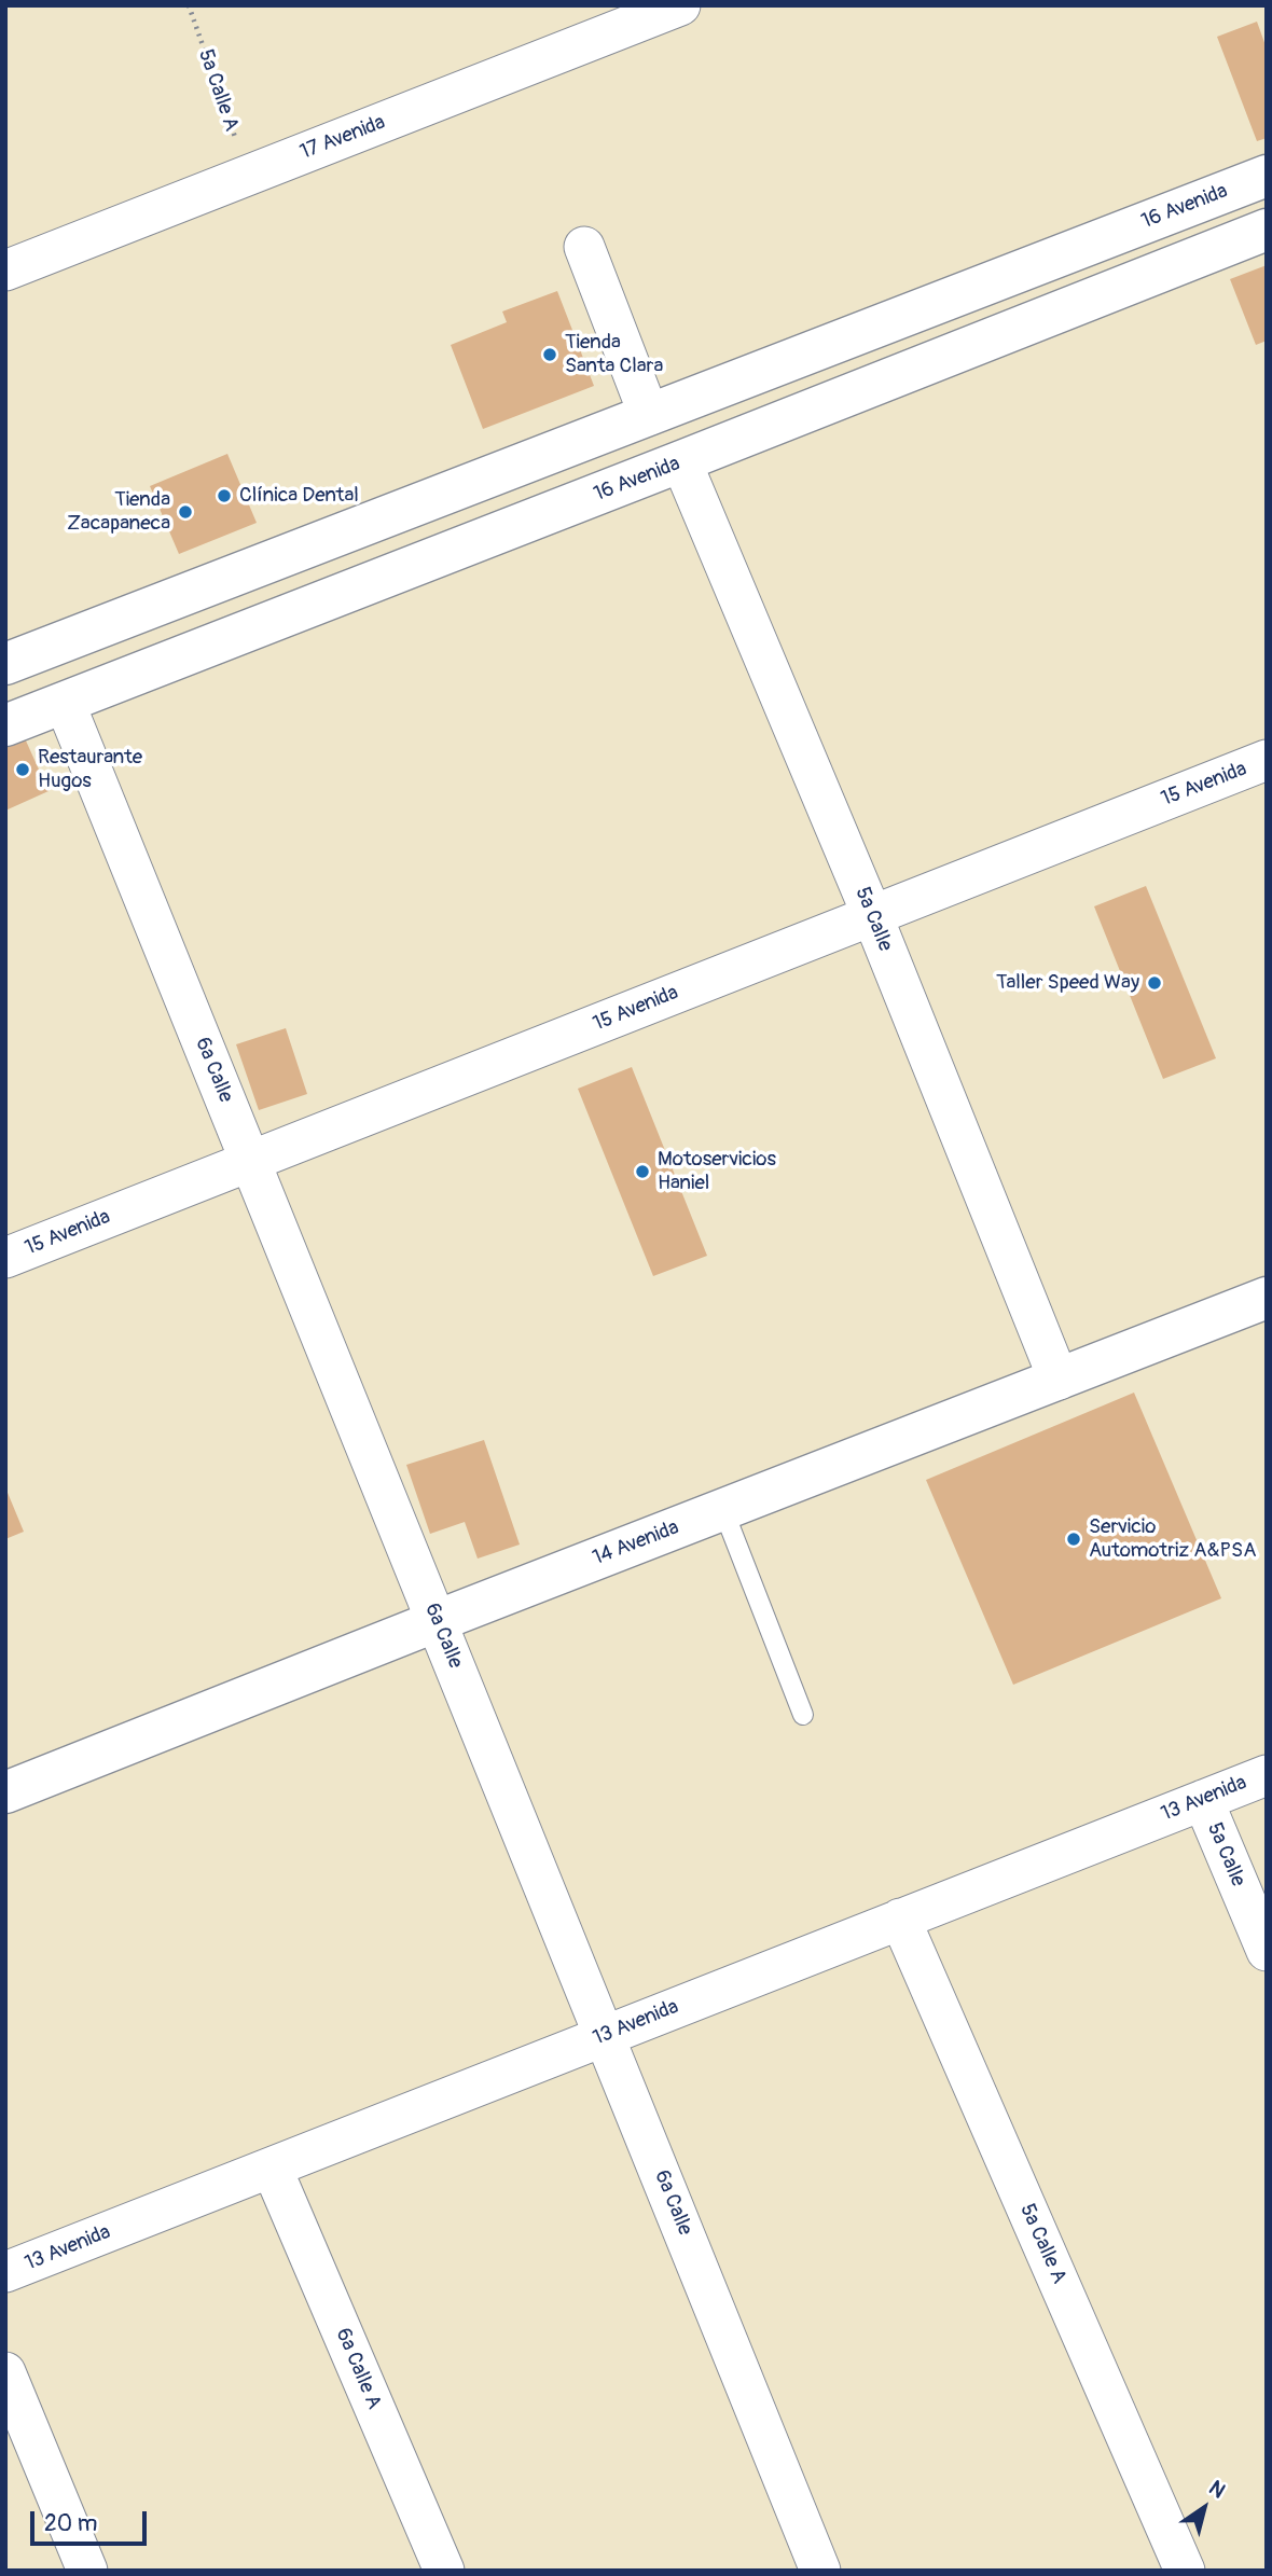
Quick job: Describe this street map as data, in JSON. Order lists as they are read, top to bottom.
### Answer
{
  "streets": {
    "main road": ["16 Avenida", "14 Avenida"],
    "street": [
      "5a Calle A",
      "17 Avenida",
      "15 Avenida",
      "5a Calle",
      "6a Calle",
      "13 Avenida",
      "6a Calle A"
    ]
  },
  "crossings": [
    ["5a Calle A", "17 Avenida"],
    ["5a Calle A", "13 Avenida"],
    ["16 Avenida", "5a Calle"],
    ["16 Avenida", "6a Calle"],
    ["15 Avenida", "5a Calle"],
    ["15 Avenida", "6a Calle"],
    ["5a Calle", "14 Avenida"],
    ["5a Calle", "13 Avenida"],
    ["6a Calle", "14 Avenida"],
    ["6a Calle", "13 Avenida"],
    ["13 Avenida", "6a Calle A"]
  ],
  "places": [
    "Tienda Santa Clara",
    "Clínica Dental",
    "Tienda Zacapaneca",
    "Restaurante Hugos",
    "Taller Speed Way",
    "Motoservicios Haniel",
    "Servicio Automotriz A&PSA"
  ],
  "scale_bar": "20 m",
  "north": "top right"
}
